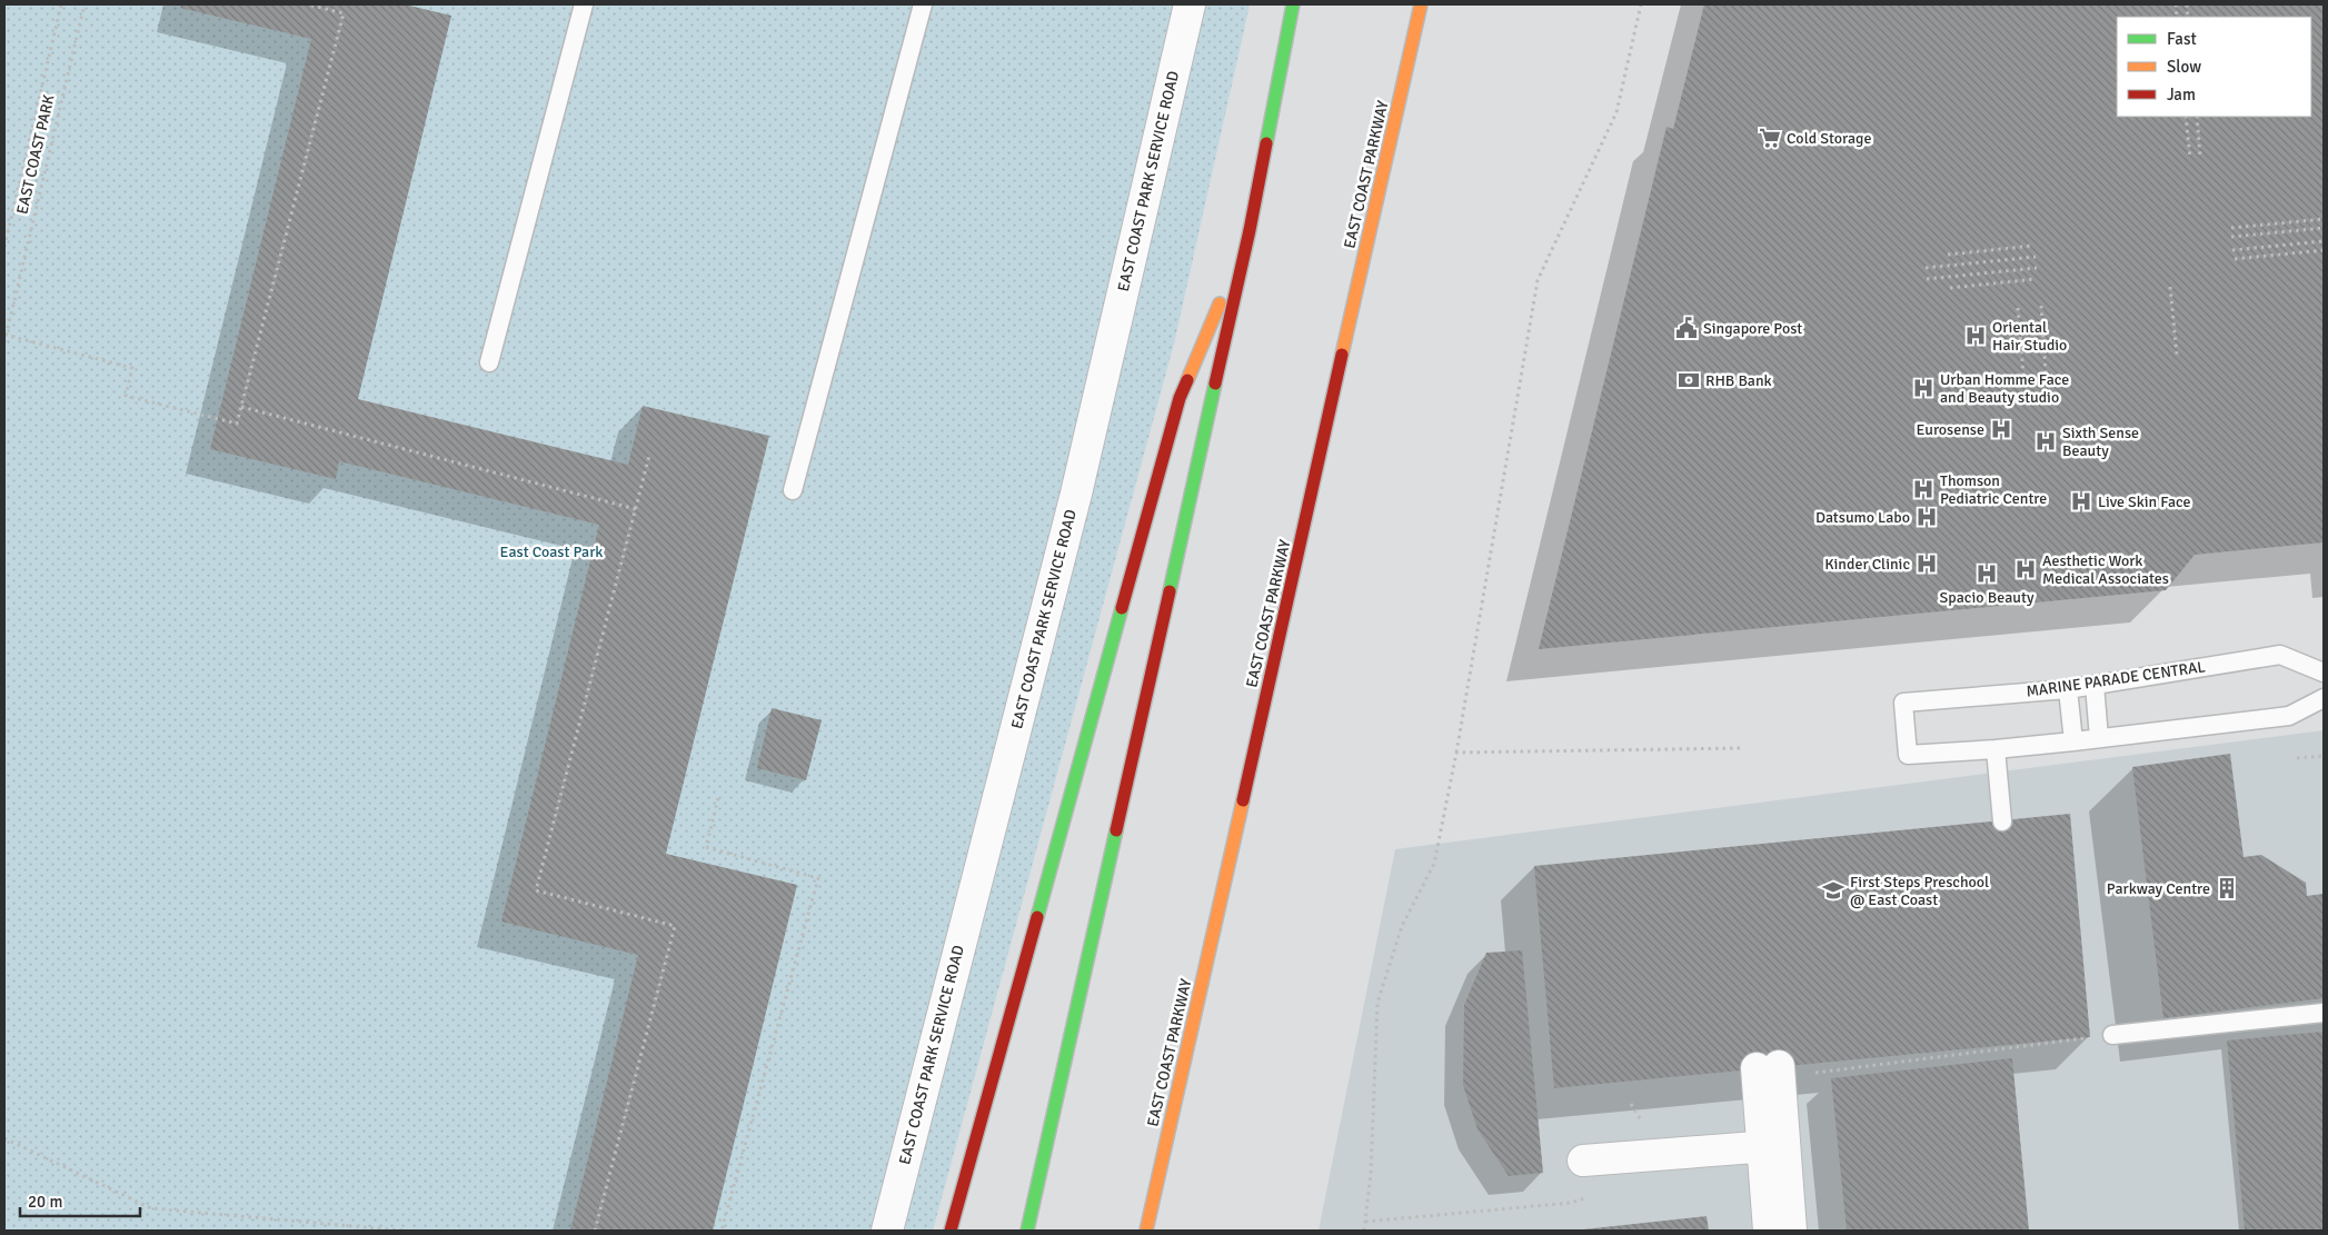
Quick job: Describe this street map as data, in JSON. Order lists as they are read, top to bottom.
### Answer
{
  "streets": {
    "highway": ["EAST COAST PARKWAY"],
    "street": ["EAST COAST PARK SERVICE ROAD"],
    "lane": ["MARINE PARADE CENTRAL"],
    "path": ["EAST COAST PARK"]
  },
  "parks": ["East Coast Park"],
  "places": {
    "supermarket": ["Cold Storage"],
    "public building": ["Singapore Post"],
    "hospital": [
      "Oriental Hair Studio",
      "Urban Homme Face and Beauty studio",
      "Eurosense",
      "Sixth Sense Beauty",
      "Thomson Pediatric Centre",
      "Live Skin Face",
      "Datsumo Labo",
      "Kinder Clinic",
      "Aesthetic Work Medical Associates",
      "Spacio Beauty"
    ],
    "bank": ["RHB Bank"],
    "building": ["Parkway Centre"],
    "school or university": ["First Steps Preschool @ East Coast"]
  },
  "legend": ["Fast", "Slow", "Jam"],
  "scale_bar": "20 m"
}
